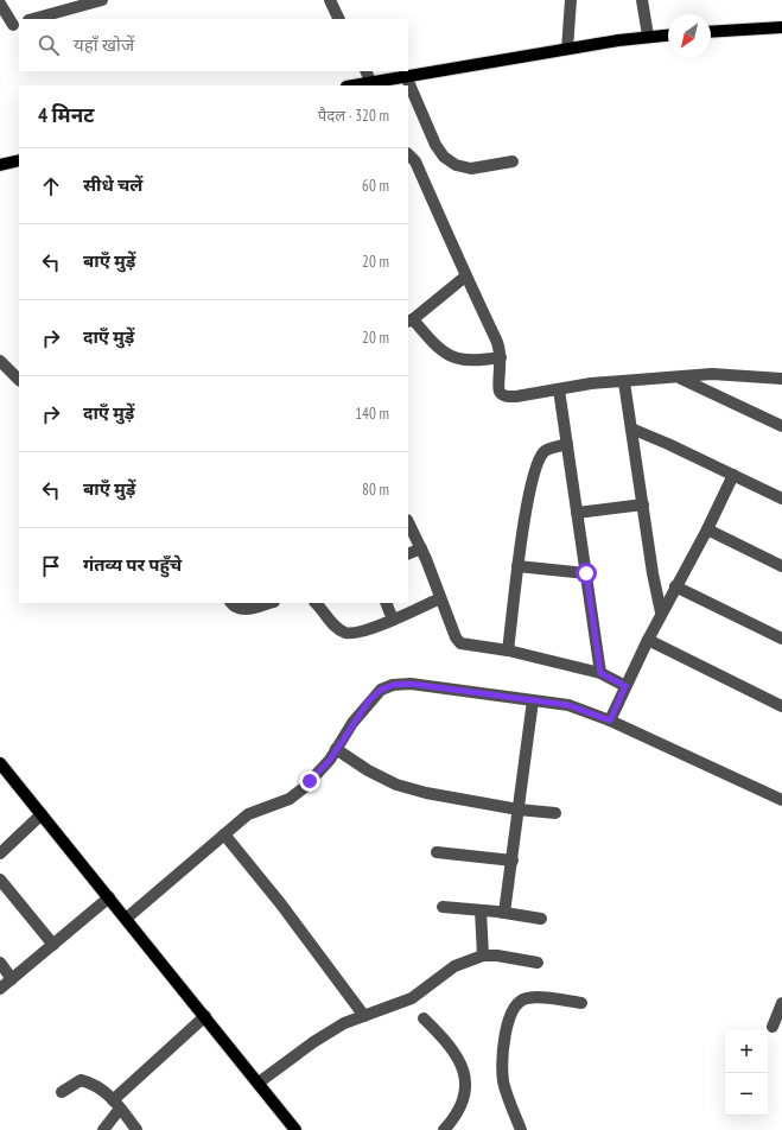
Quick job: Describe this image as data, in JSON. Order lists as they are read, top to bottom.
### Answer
{
  "north": "bottom left",
  "page": {
    "search": "यहाँ खोजें",
    "heading": ["4 मिनट", "पैदल · 320 m"],
    "list": [
      ["सीधे चलें", "60 m"],
      ["बाएँ मुड़ें", "20 m"],
      ["दाएँ मुड़ें", "20 m"],
      ["दाएँ मुड़ें", "140 m"],
      ["बाएँ मुड़ें", "80 m"],
      "गंतव्य पर पहुँचे"
    ],
    "map_buttons": ["+", "−"]
  }
}
